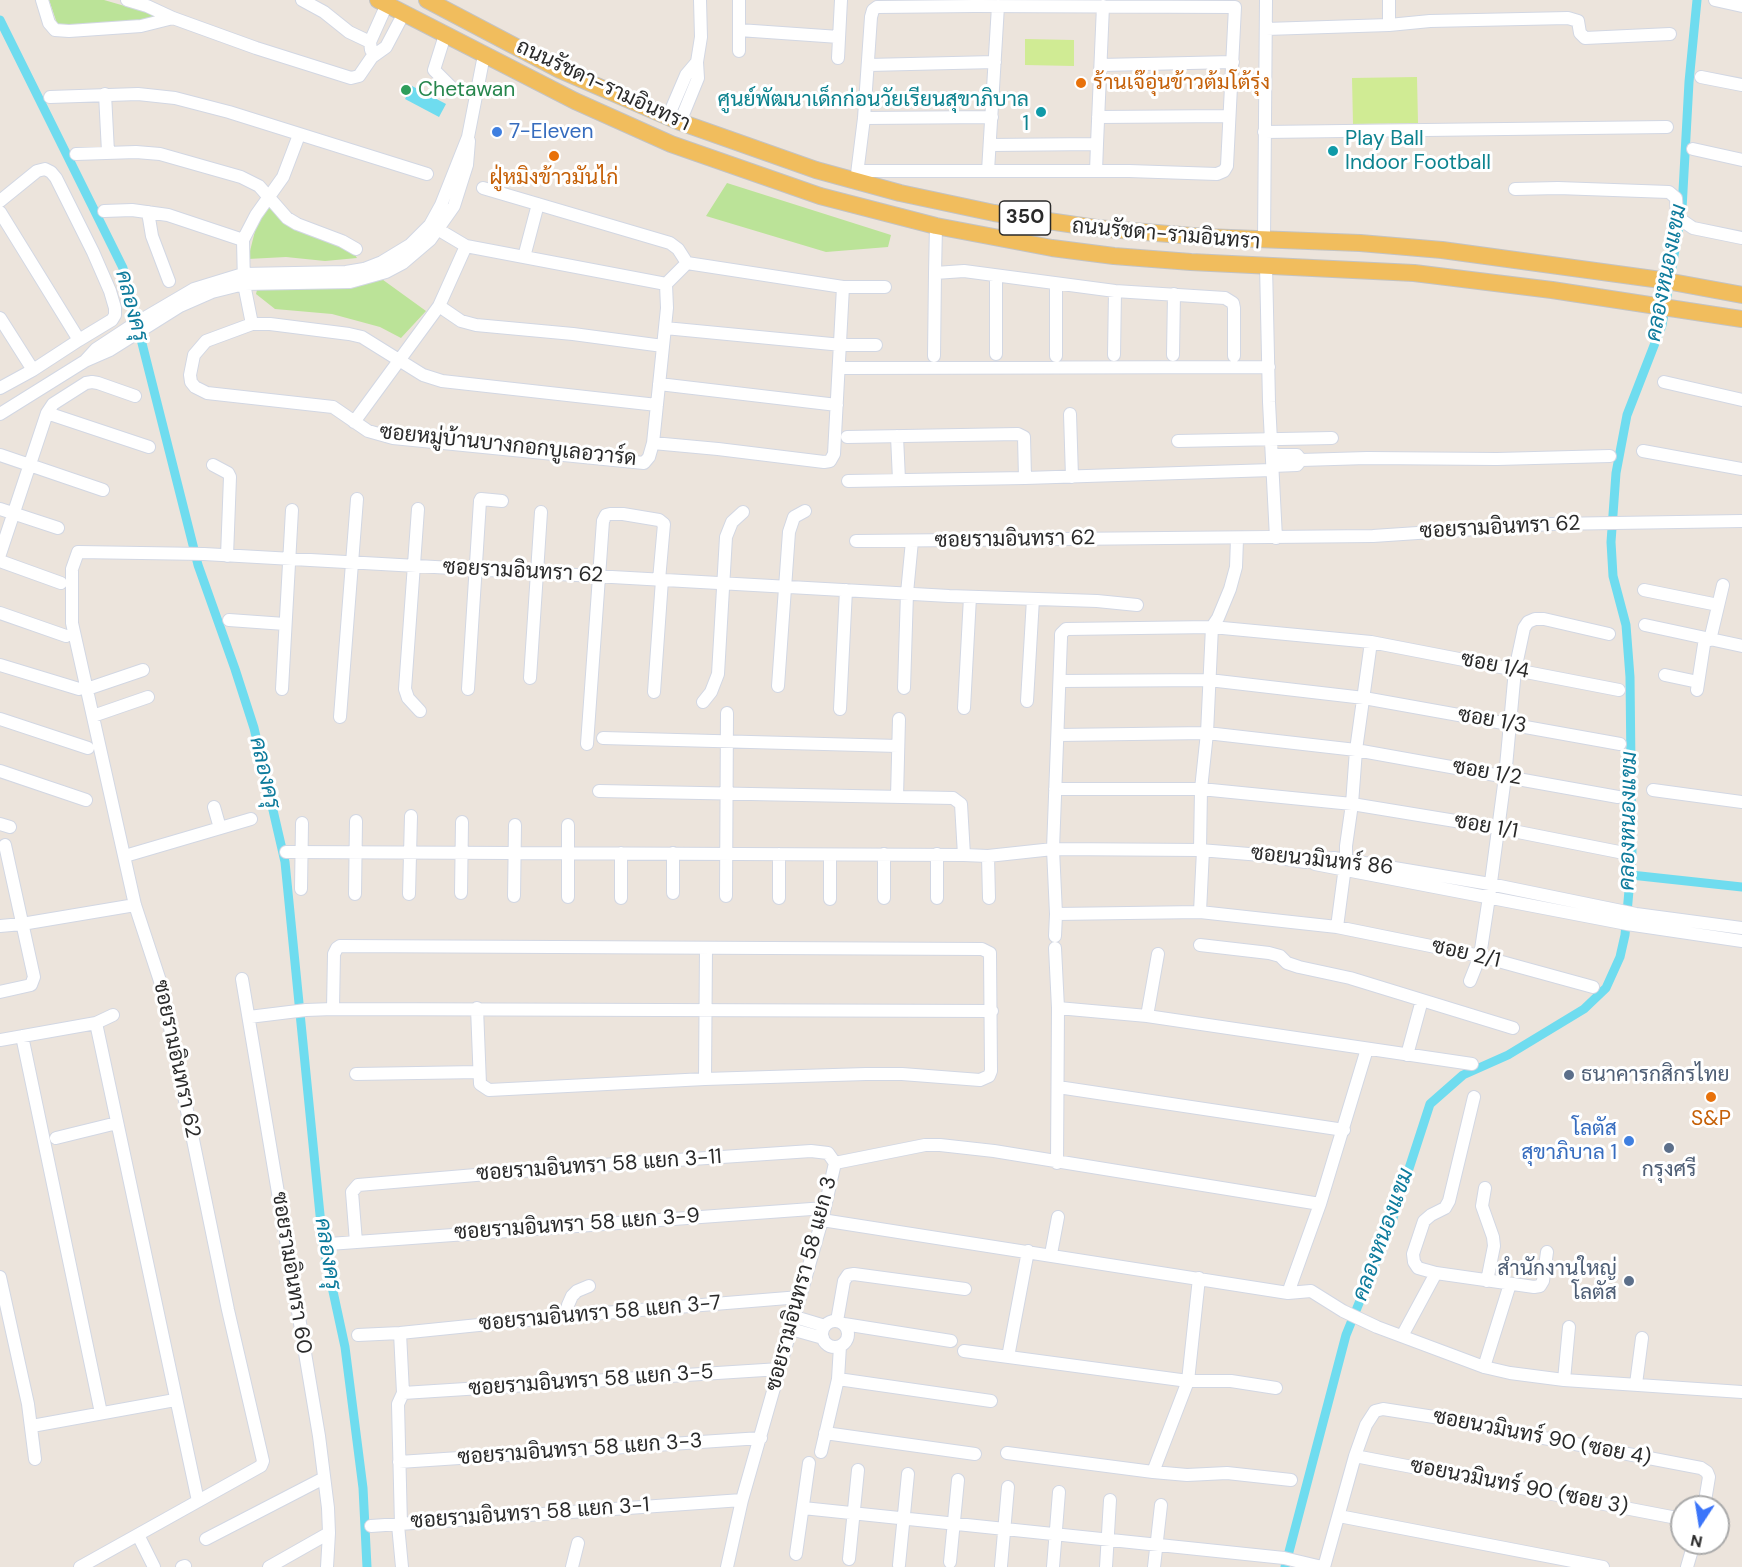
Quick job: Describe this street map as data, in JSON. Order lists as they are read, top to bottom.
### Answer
{
  "streets": {
    "main road": ["ถนนรัชดา-รามอินทรา", "350"],
    "street": [
      "ซอยหมู่บ้านบางกอกบูเลอวาร์ด",
      "ซอยรามอินทรา 62",
      "ซอย 1/4",
      "ซอย 1/3",
      "ซอย 1/2",
      "ซอย 1/1",
      "ซอยนวมินทร์ 86",
      "ซอย 2/1",
      "ซอยรามอินทรา 58 แยก 3-11",
      "ซอยรามอินทรา 58 แยก 3-9",
      "ซอยรามอินทรา 60",
      "ซอยรามอินทรา 58 แยก 3",
      "ซอยรามอินทรา 58 แยก 3-7",
      "ซอยรามอินทรา 58 แยก 3-5",
      "ซอยนวมินทร์ 90 (ซอย 4)",
      "ซอยรามอินทรา 58 แยก 3-3",
      "ซอยนวมินทร์ 90 (ซอย 3)",
      "ซอยรามอินทรา 58 แยก 3-1"
    ]
  },
  "crossings": [
    ["ซอย 1/4", "ซอย 1/3"],
    ["ซอยรามอินทรา 58 แยก 3-11", "ซอยรามอินทรา 58 แยก 3-9"],
    ["ซอยรามอินทรา 58 แยก 3-11", "ซอยรามอินทรา 58 แยก 3"],
    ["ซอยรามอินทรา 58 แยก 3-9", "ซอยรามอินทรา 58 แยก 3"],
    ["ซอยรามอินทรา 58 แยก 3", "ซอยรามอินทรา 58 แยก 3-7"],
    ["ซอยรามอินทรา 58 แยก 3", "ซอยรามอินทรา 58 แยก 3-5"],
    ["ซอยรามอินทรา 58 แยก 3", "ซอยรามอินทรา 58 แยก 3-3"],
    ["ซอยรามอินทรา 58 แยก 3", "ซอยรามอินทรา 58 แยก 3-1"],
    ["ซอยรามอินทรา 58 แยก 3-7", "ซอยรามอินทรา 58 แยก 3-1"],
    ["ซอยรามอินทรา 58 แยก 3-5", "ซอยรามอินทรา 58 แยก 3-1"],
    ["ซอยนวมินทร์ 90 (ซอย 4)", "ซอยนวมินทร์ 90 (ซอย 3)"],
    ["ซอยรามอินทรา 58 แยก 3-3", "ซอยรามอินทรา 58 แยก 3-1"]
  ],
  "water": ["คลองหนองแขม", "คลองครุ"],
  "places": [
    "ร้านเจ๊อุ่นข้าวต้มโต้รุ่ง",
    "Chetawan",
    "ศูนย์พัฒนาเด็กก่อนวัยเรียนสุขาภิบาล 1",
    "7-Eleven",
    "Play Ball Indoor Football",
    "ฝู่หมิงข้าวมันไก่",
    "ธนาคารกสิกรไทย",
    "S&P",
    "โลตัส สุขาภิบาล 1",
    "กรุงศรี",
    "สำนักงานใหญ่ โลตัส"
  ],
  "north": "bottom"
}
